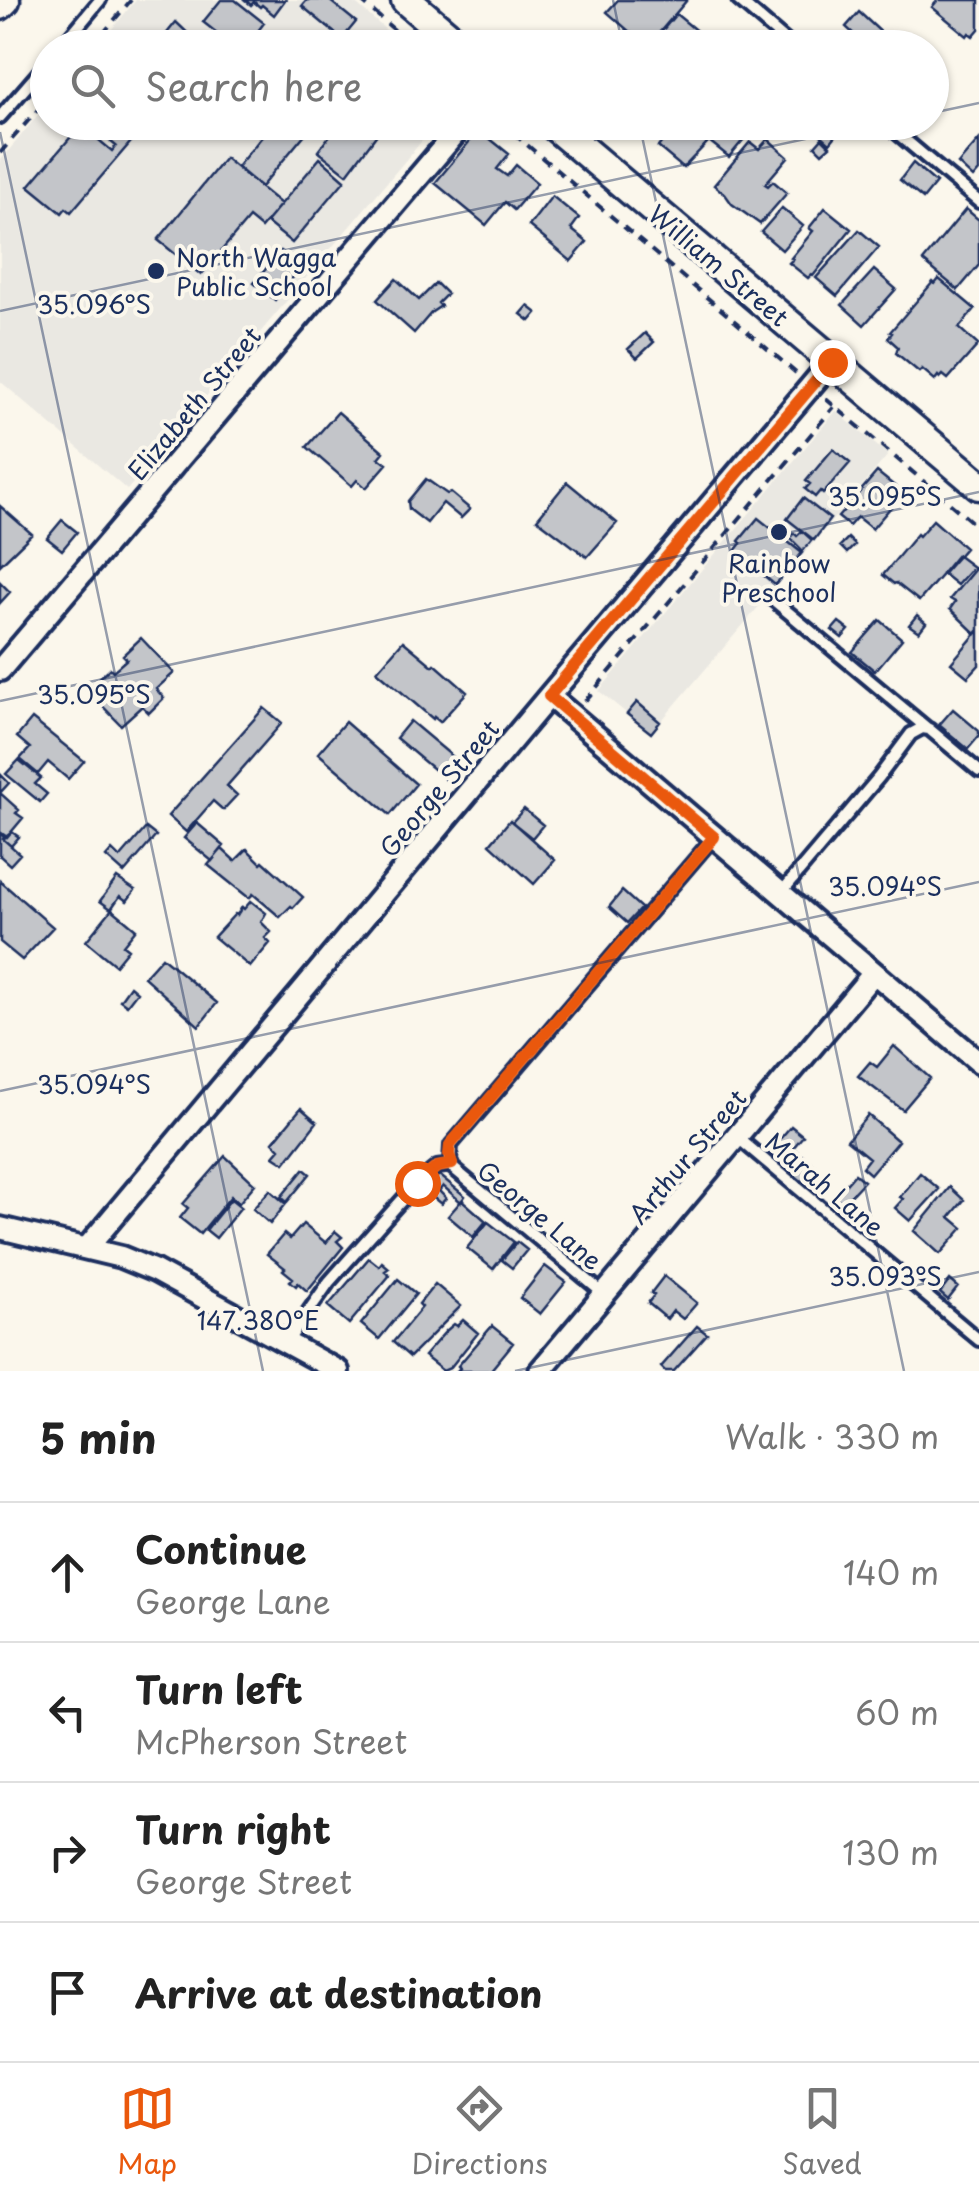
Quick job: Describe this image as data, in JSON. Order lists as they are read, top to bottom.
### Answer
{
  "streets": {
    "street": [
      "William Street",
      "Elizabeth Street",
      "George Street",
      "Arthur Street"
    ],
    "lane": ["Marah Lane", "George Lane"]
  },
  "crossings": [
    ["William Street", "George Street"],
    ["Arthur Street", "Marah Lane"],
    ["Arthur Street", "George Lane"]
  ],
  "places": ["North Wagga Public School", "Rainbow Preschool"],
  "page": {
    "search": "Search here",
    "heading": ["5 min", "Walk · 330 m"],
    "list": [
      ["Continue", "George Lane", "140 m"],
      ["Turn left", "McPherson Street", "60 m"],
      ["Turn right", "George Street", "130 m"],
      "Arrive at destination"
    ],
    "nav": ["Map", "Directions", "Saved"]
  },
  "coordinates": [
    "35.096°S",
    "35.095°S",
    "35.094°S",
    "35.093°S",
    "147.380°E"
  ]
}
